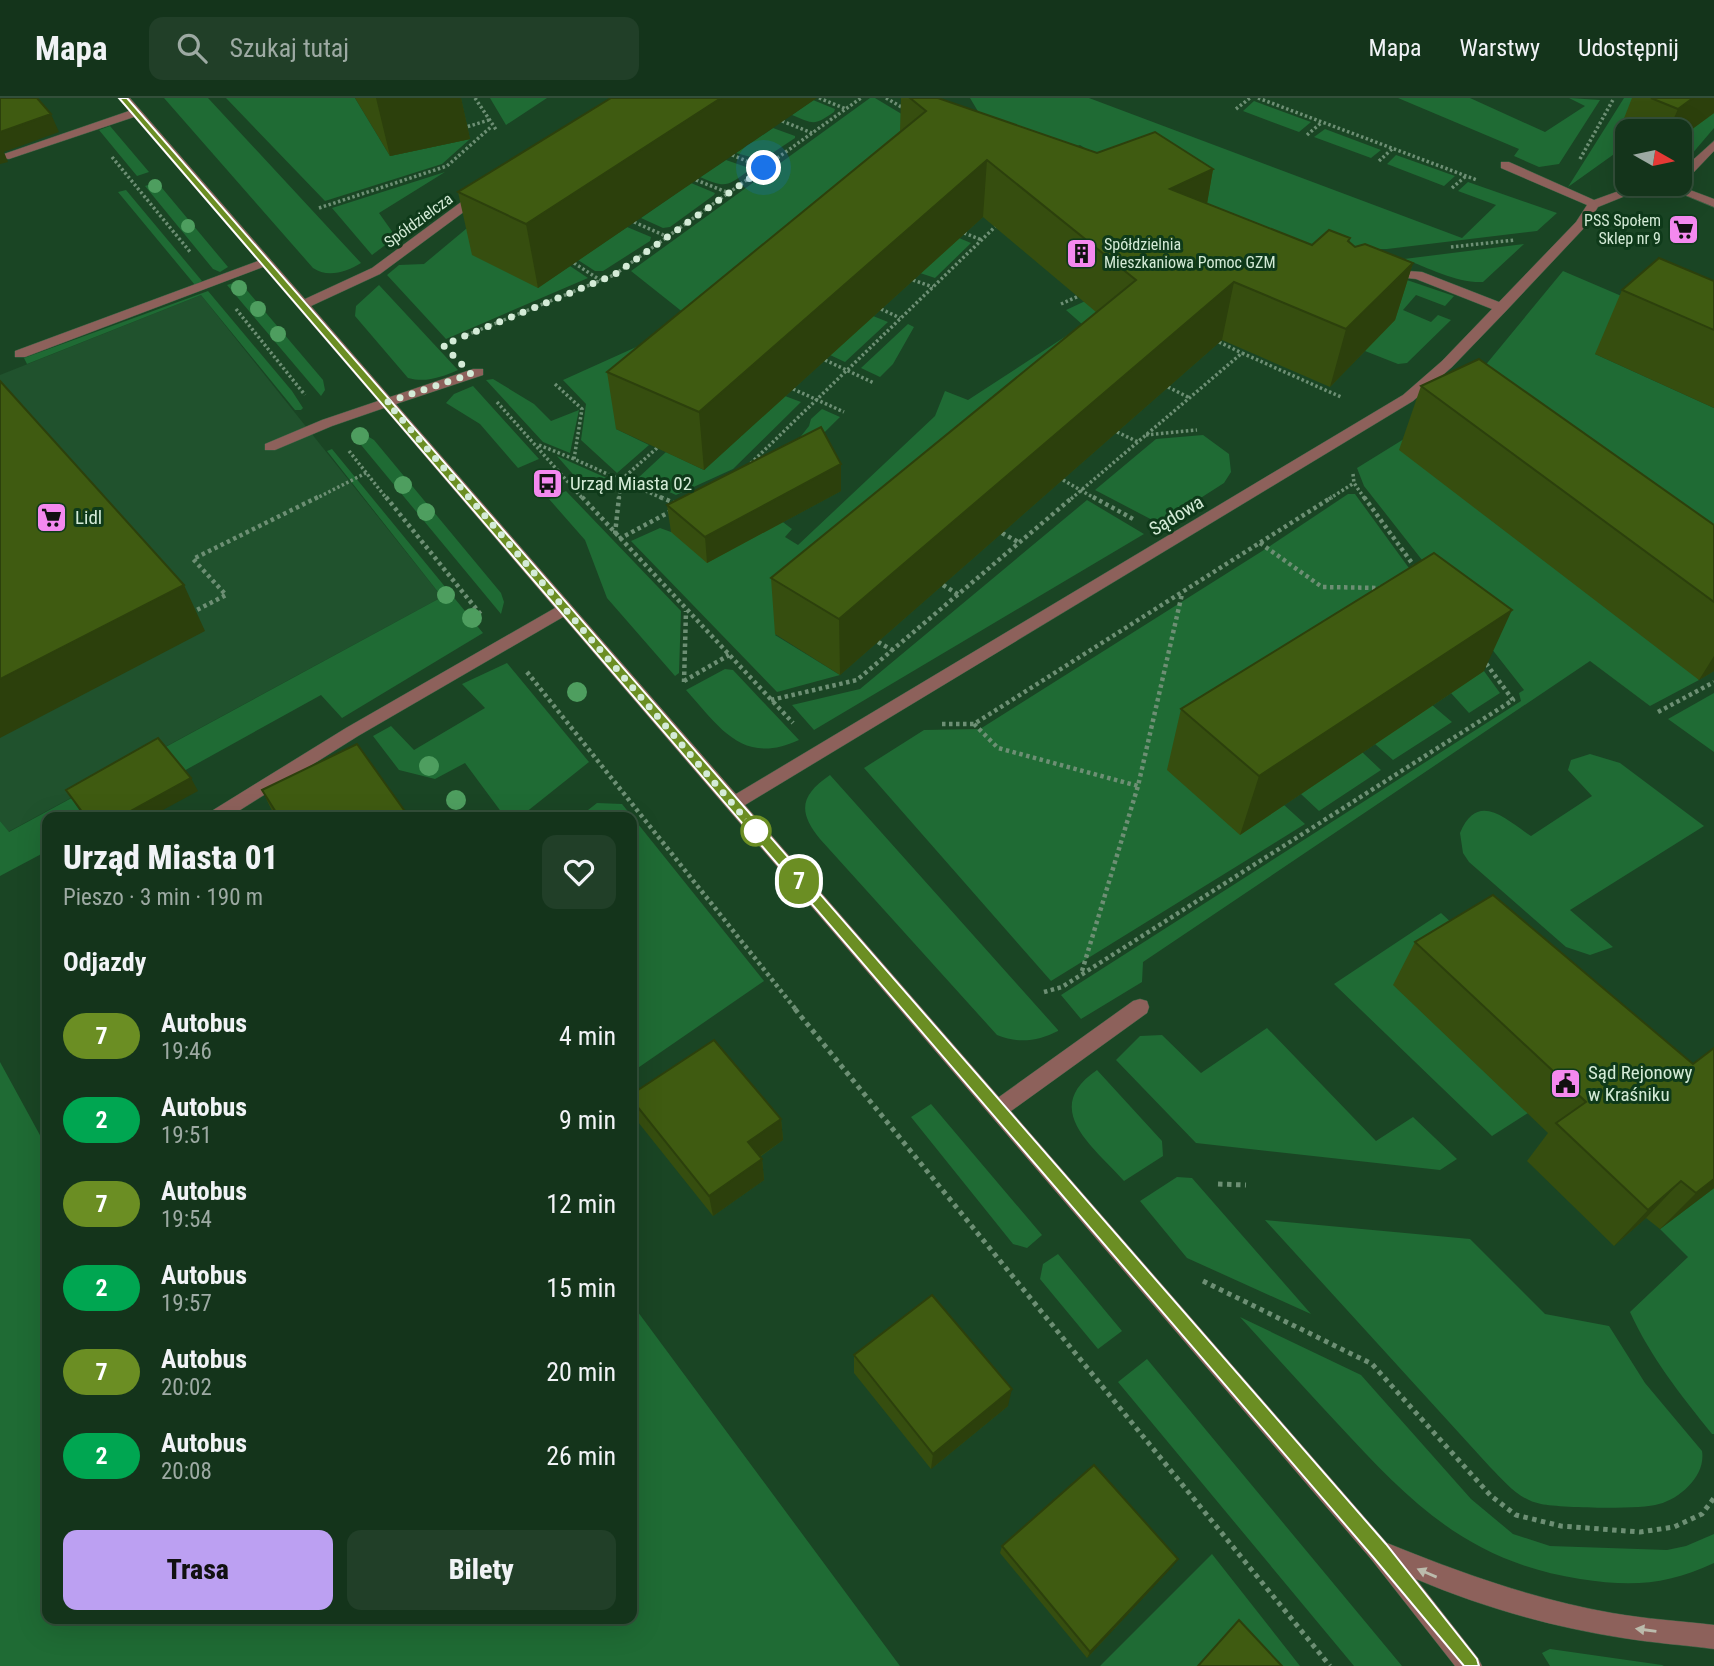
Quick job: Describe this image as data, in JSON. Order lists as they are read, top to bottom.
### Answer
{
  "streets": {
    "street": ["Spółdzielcza", "Sądowa"]
  },
  "places": {
    "supermarket": ["PSS Społem Sklep nr 9", "Lidl"],
    "building": ["Spółdzielnia Mieszkaniowa Pomoc GZM"],
    "bus stop": ["Urząd Miasta 02"],
    "public building": ["Sąd Rejonowy w Kraśniku"]
  },
  "lines": ["bus line 7"],
  "north": "right",
  "page": {
    "header": "Mapa",
    "search": "Szukaj tutaj",
    "nav": ["Mapa", "Warstwy", "Udostępnij"],
    "on_map": "7",
    "heading": [
      ["Urząd Miasta 01", "Pieszo · 3 min · 190 m"],
      "Odjazdy"
    ],
    "list": [
      {
        "mark": "7",
        "name": "Autobus",
        "note": "19:46",
        "value": "4 min"
      },
      {
        "mark": "2",
        "name": "Autobus",
        "note": "19:51",
        "value": "9 min"
      },
      {
        "mark": "7",
        "name": "Autobus",
        "note": "19:54",
        "value": "12 min"
      },
      {
        "mark": "2",
        "name": "Autobus",
        "note": "19:57",
        "value": "15 min"
      },
      {
        "mark": "7",
        "name": "Autobus",
        "note": "20:02",
        "value": "20 min"
      },
      {
        "mark": "2",
        "name": "Autobus",
        "note": "20:08",
        "value": "26 min"
      }
    ],
    "buttons": ["Trasa", "Bilety"]
  }
}
